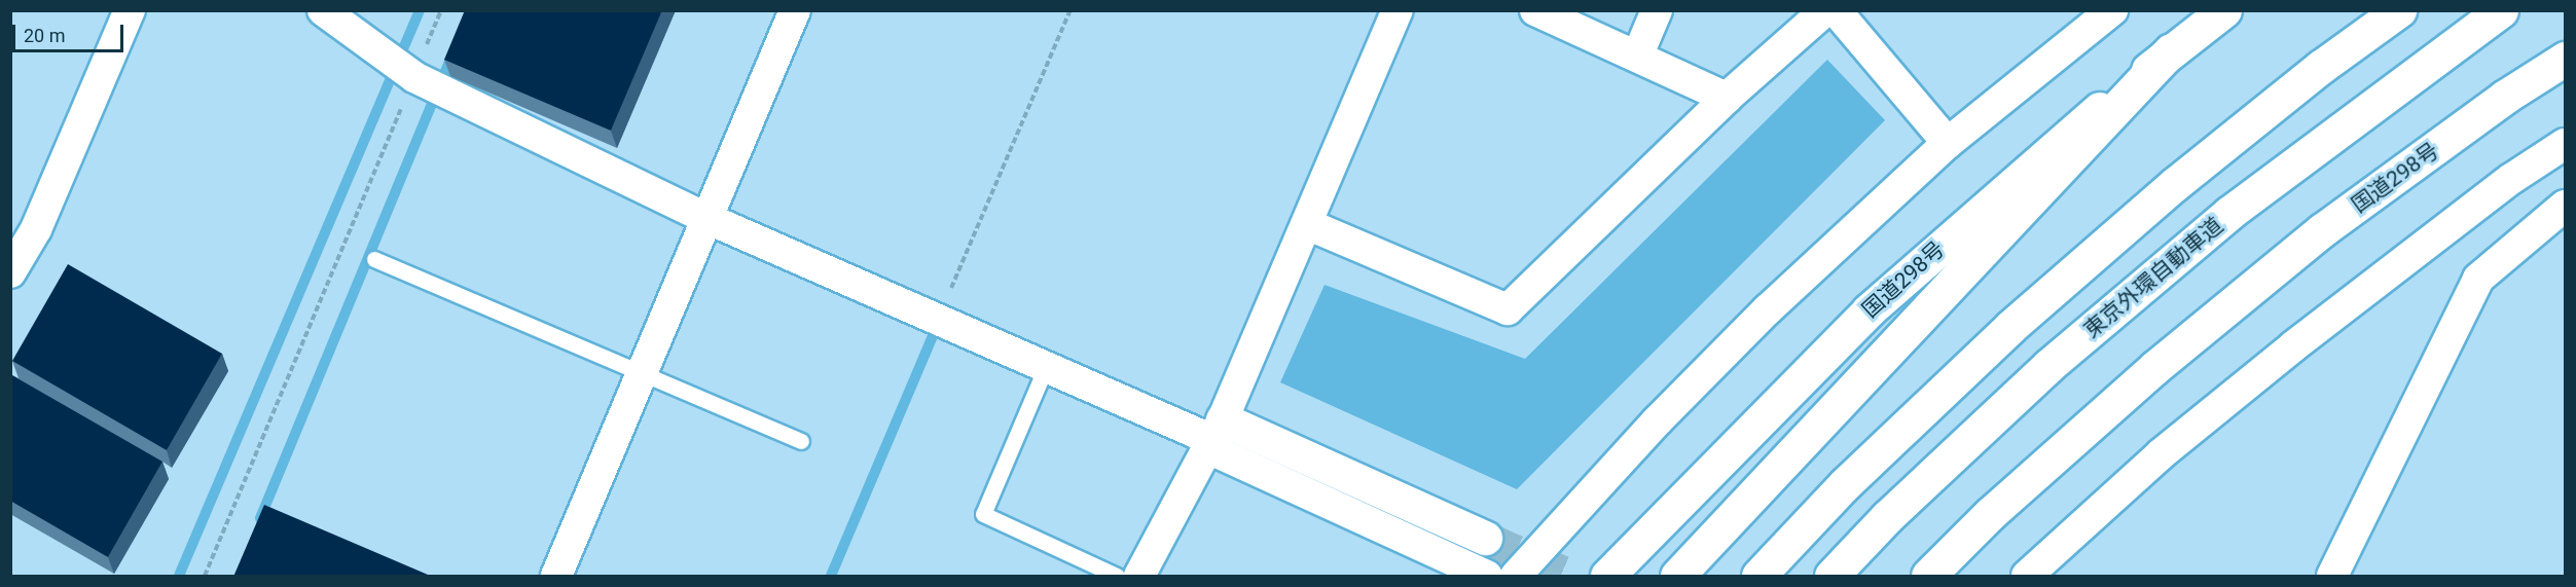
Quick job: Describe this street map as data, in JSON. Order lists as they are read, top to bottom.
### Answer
{
  "streets": {
    "main road": ["国道298号", "東京外環自動車道"]
  },
  "scale_bar": "20 m"
}
